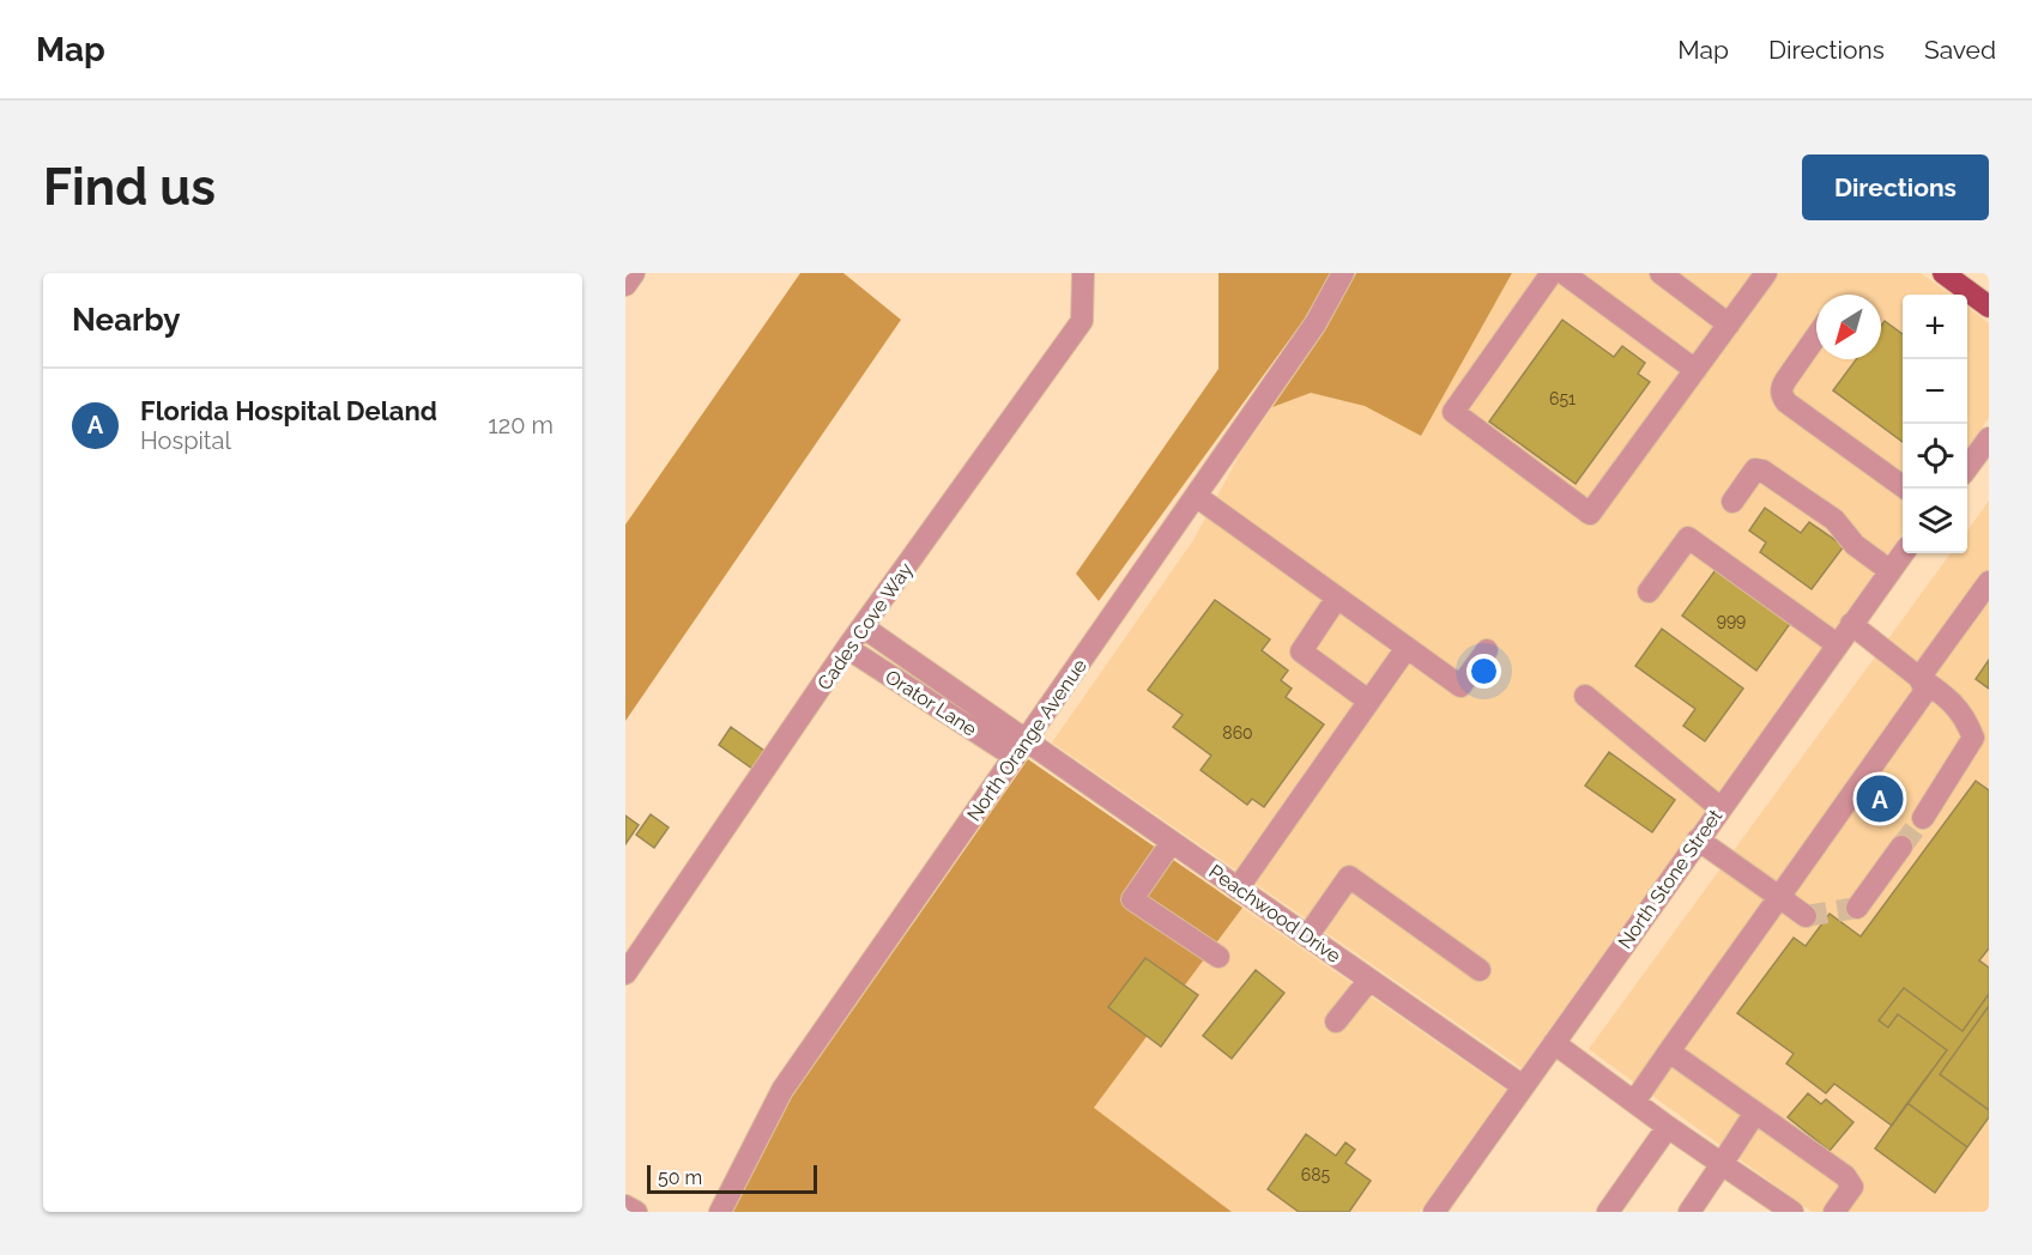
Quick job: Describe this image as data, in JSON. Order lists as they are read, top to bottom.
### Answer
{
  "streets": {
    "street": [
      "Cades Cove Way",
      "Orator Lane",
      "North Orange Avenue",
      "North Stone Street",
      "Peachwood Drive"
    ]
  },
  "crossings": [
    ["Cades Cove Way", "Orator Lane"],
    ["Orator Lane", "North Orange Avenue"],
    ["Orator Lane", "Peachwood Drive"],
    ["North Orange Avenue", "Peachwood Drive"],
    ["North Stone Street", "Peachwood Drive"]
  ],
  "house_numbers": [
    "651",
    "999",
    "860",
    "685"
  ],
  "scale_bar": "50 m",
  "north": "bottom left",
  "page": {
    "header": "Map",
    "nav": ["Map", "Directions", "Saved"],
    "buttons": "Directions",
    "title": "Find us",
    "heading": "Nearby",
    "map_buttons": ["+", "−"],
    "list": [
      {
        "mark": "A",
        "name": "Florida Hospital Deland",
        "note": "Hospital",
        "value": "120 m"
      }
    ],
    "pins": "A",
    "scale": "50 m"
  }
}
